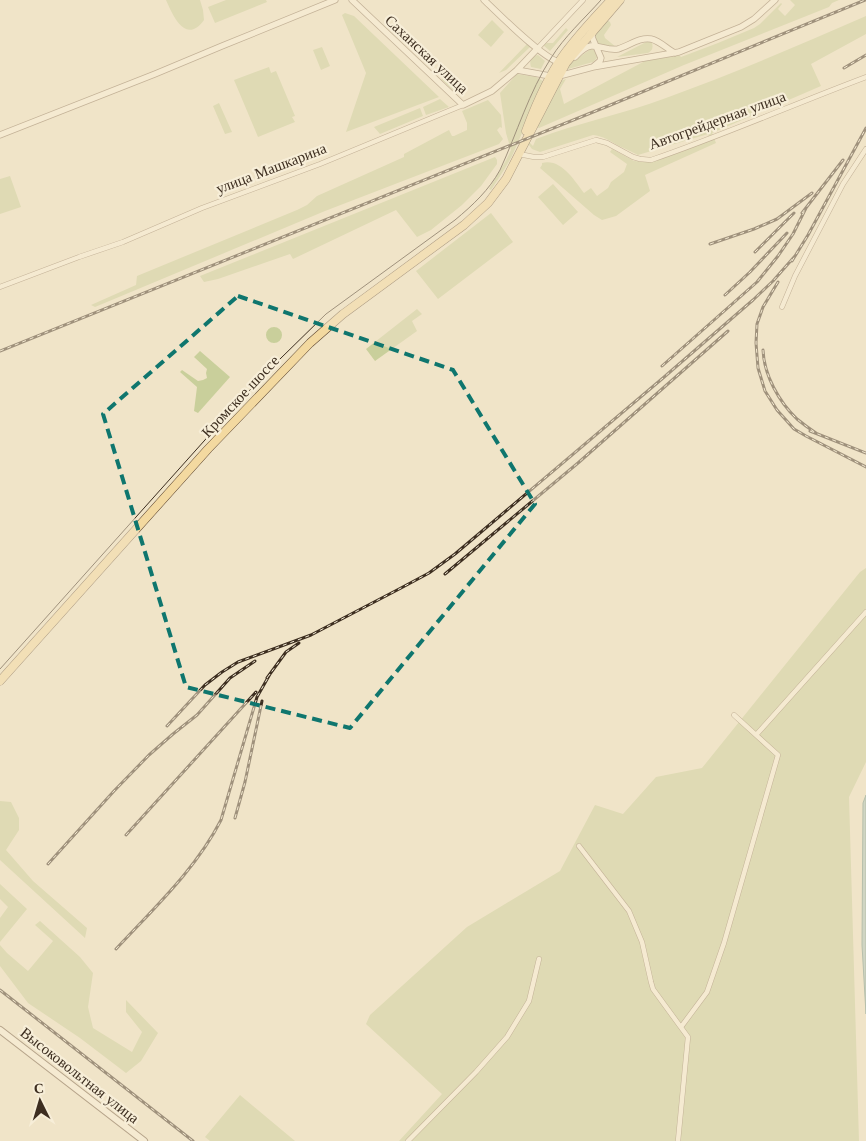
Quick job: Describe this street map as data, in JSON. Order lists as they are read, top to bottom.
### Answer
{
  "streets": {
    "main road": ["Кромское шоссе", "Высоковольтная улица"],
    "street": ["Саханская улица", "Автогрейдерная улица", "улица Машкарина"]
  },
  "crossings": [
    ["Саханская улица", "улица Машкарина"],
    ["Автогрейдерная улица", "Кромское шоссе"]
  ],
  "north": "top"
}
